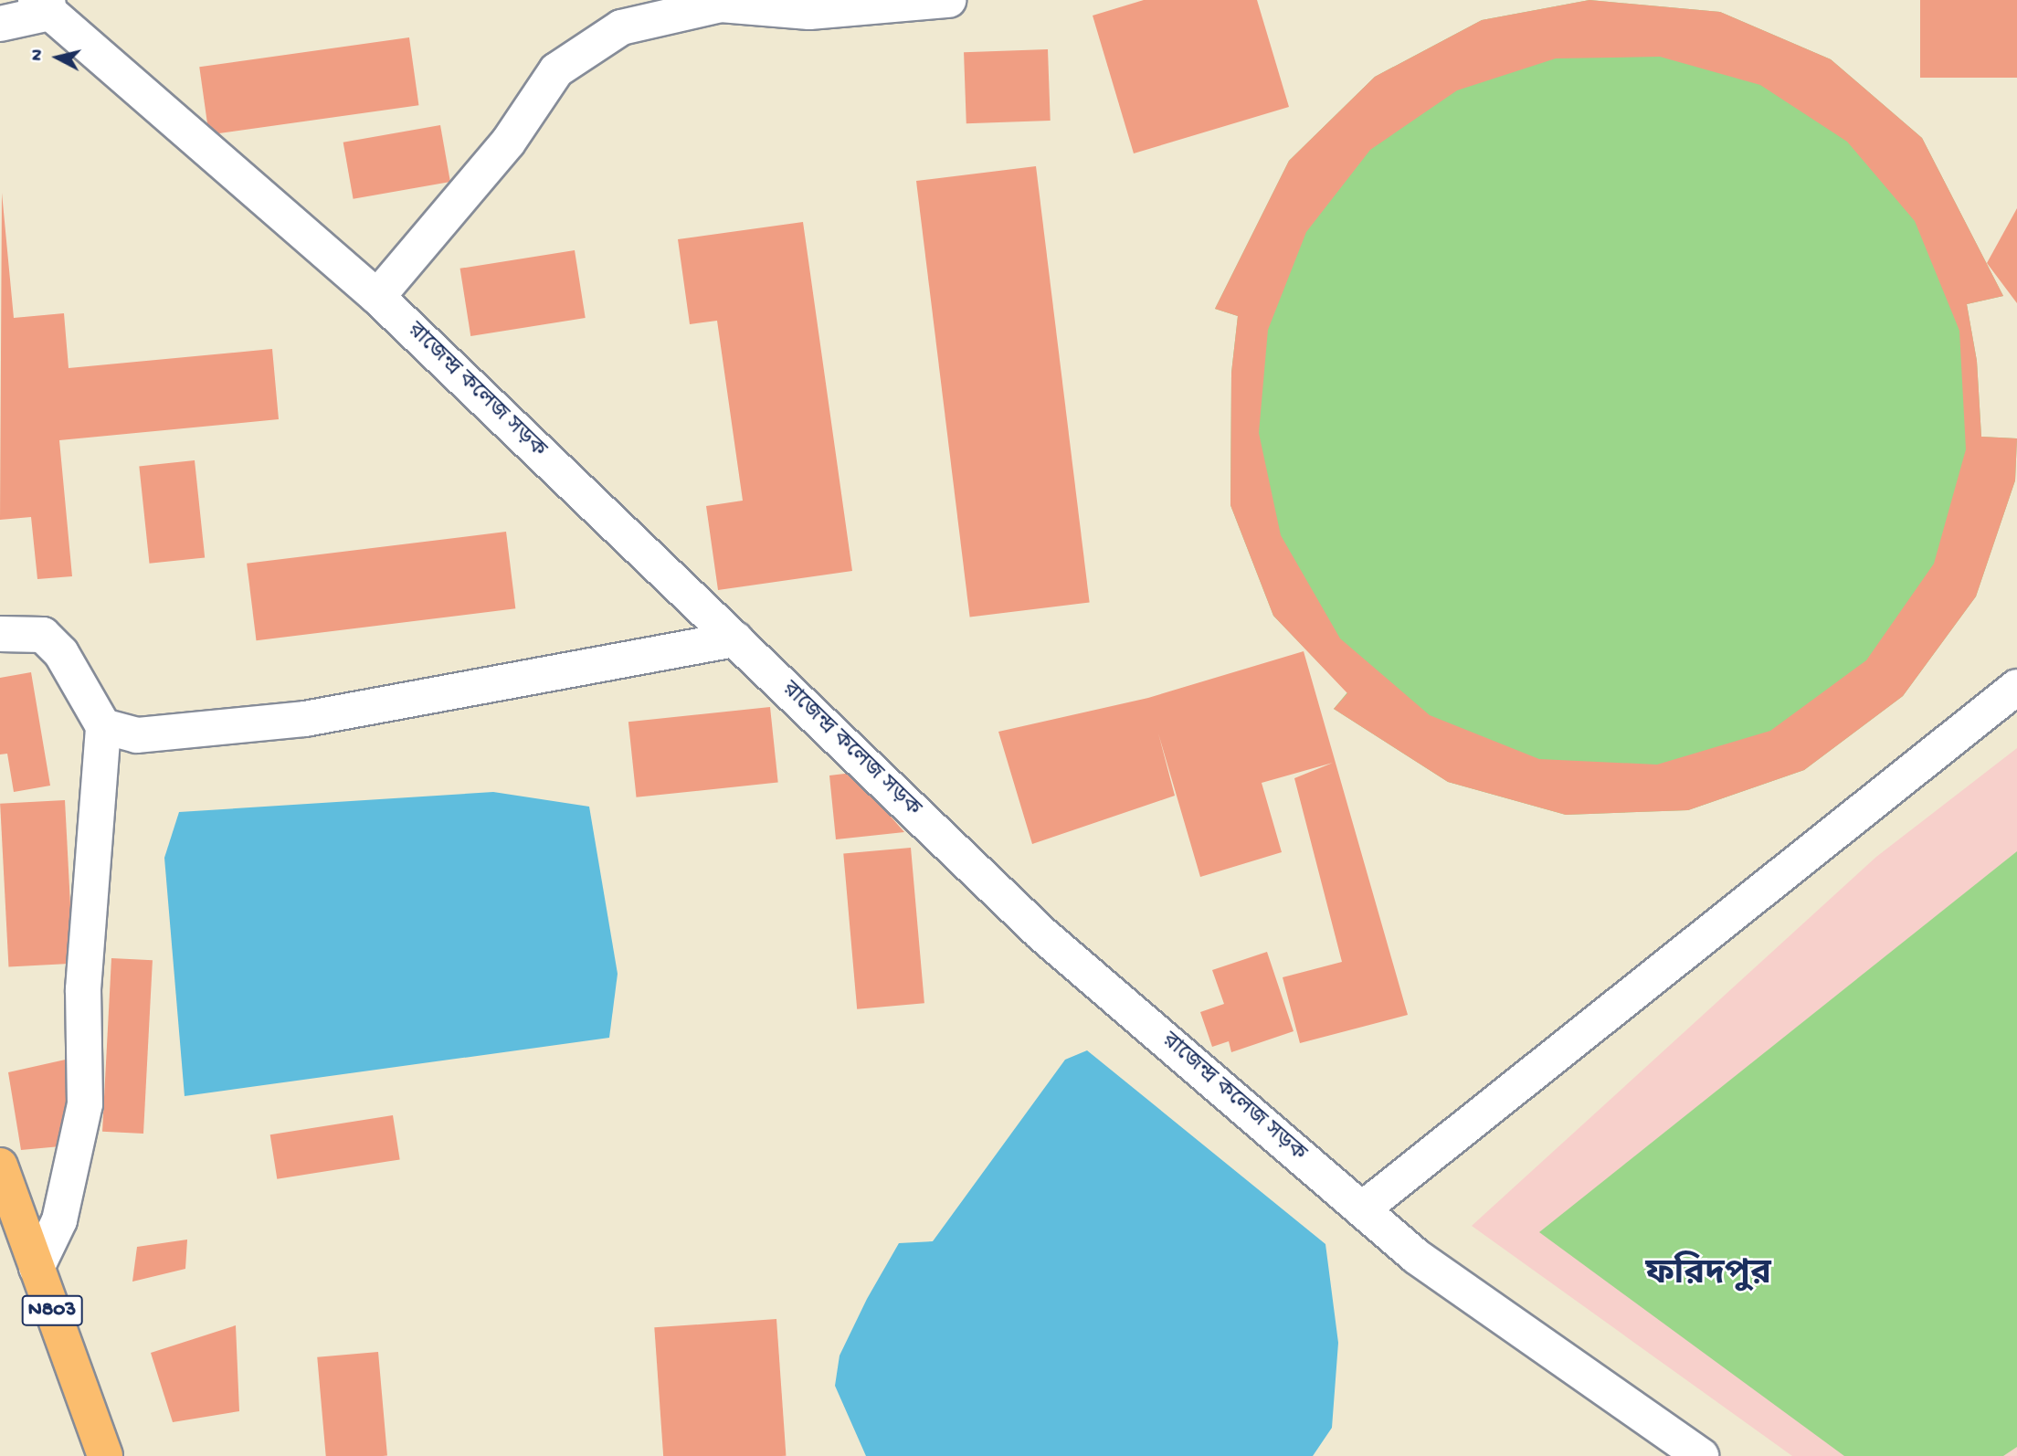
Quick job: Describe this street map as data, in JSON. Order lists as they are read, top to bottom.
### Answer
{
  "streets": {
    "highway": ["N803"],
    "street": ["রাজেন্দ্র কলেজ সড়ক"]
  },
  "districts": ["ফরিদপুর"],
  "north": "left"
}
